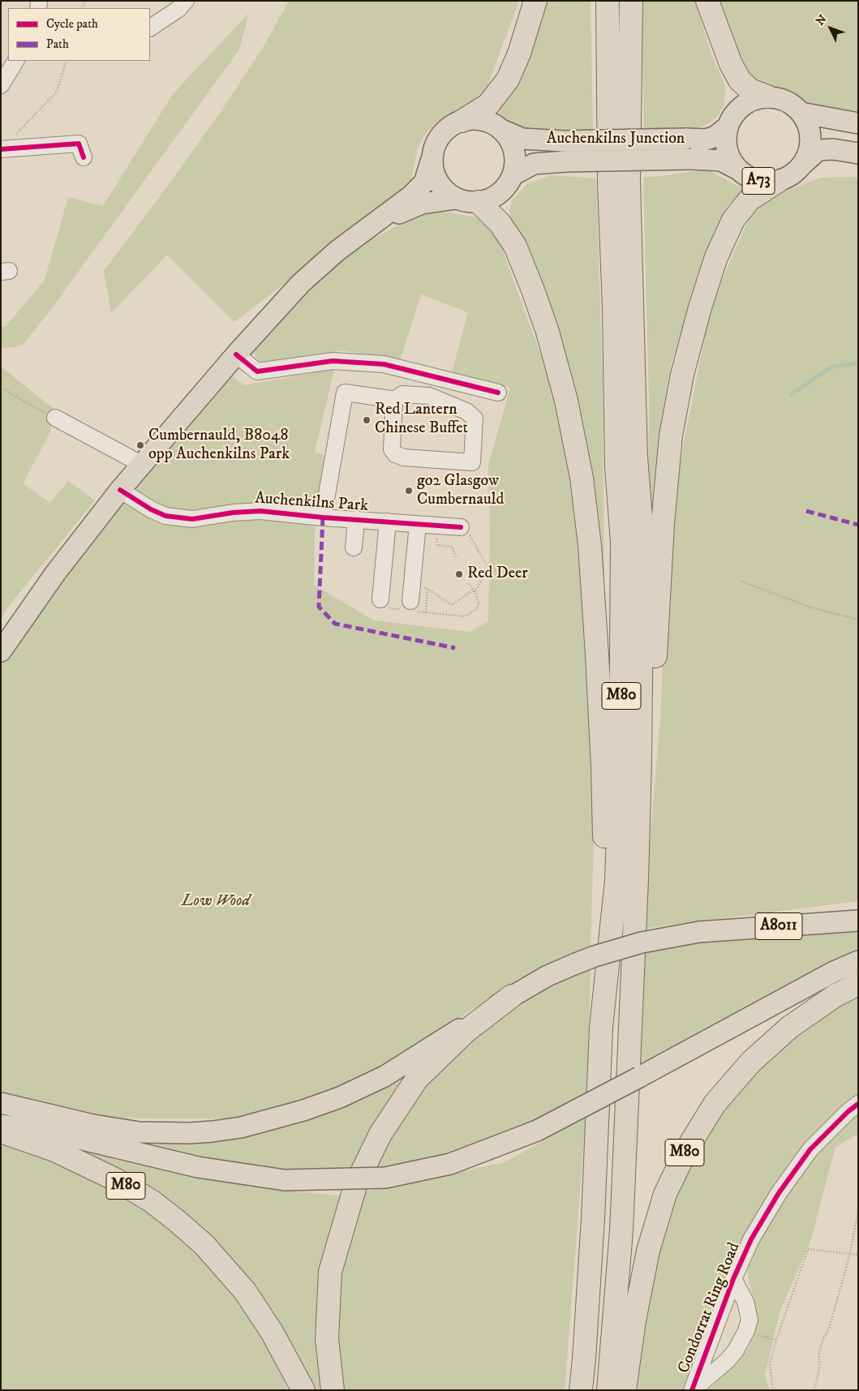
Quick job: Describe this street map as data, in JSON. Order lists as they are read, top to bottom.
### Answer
{
  "streets": {
    "highway": ["M80"],
    "main road": ["Auchenkilns Junction", "A73", "A8011"],
    "street": ["Auchenkilns Park", "Condorrat Ring Road"]
  },
  "crossings": [
    ["Auchenkilns Junction", "A73"]
  ],
  "parks": ["Low Wood"],
  "places": [
    "Red Lantern Chinese Buffet",
    "Cumbernauld, B8048 opp Auchenkilns Park",
    "go2 Glasgow Cumbernauld",
    "Red Deer"
  ],
  "legend": ["Cycle path", "Path"],
  "north": "top left"
}
